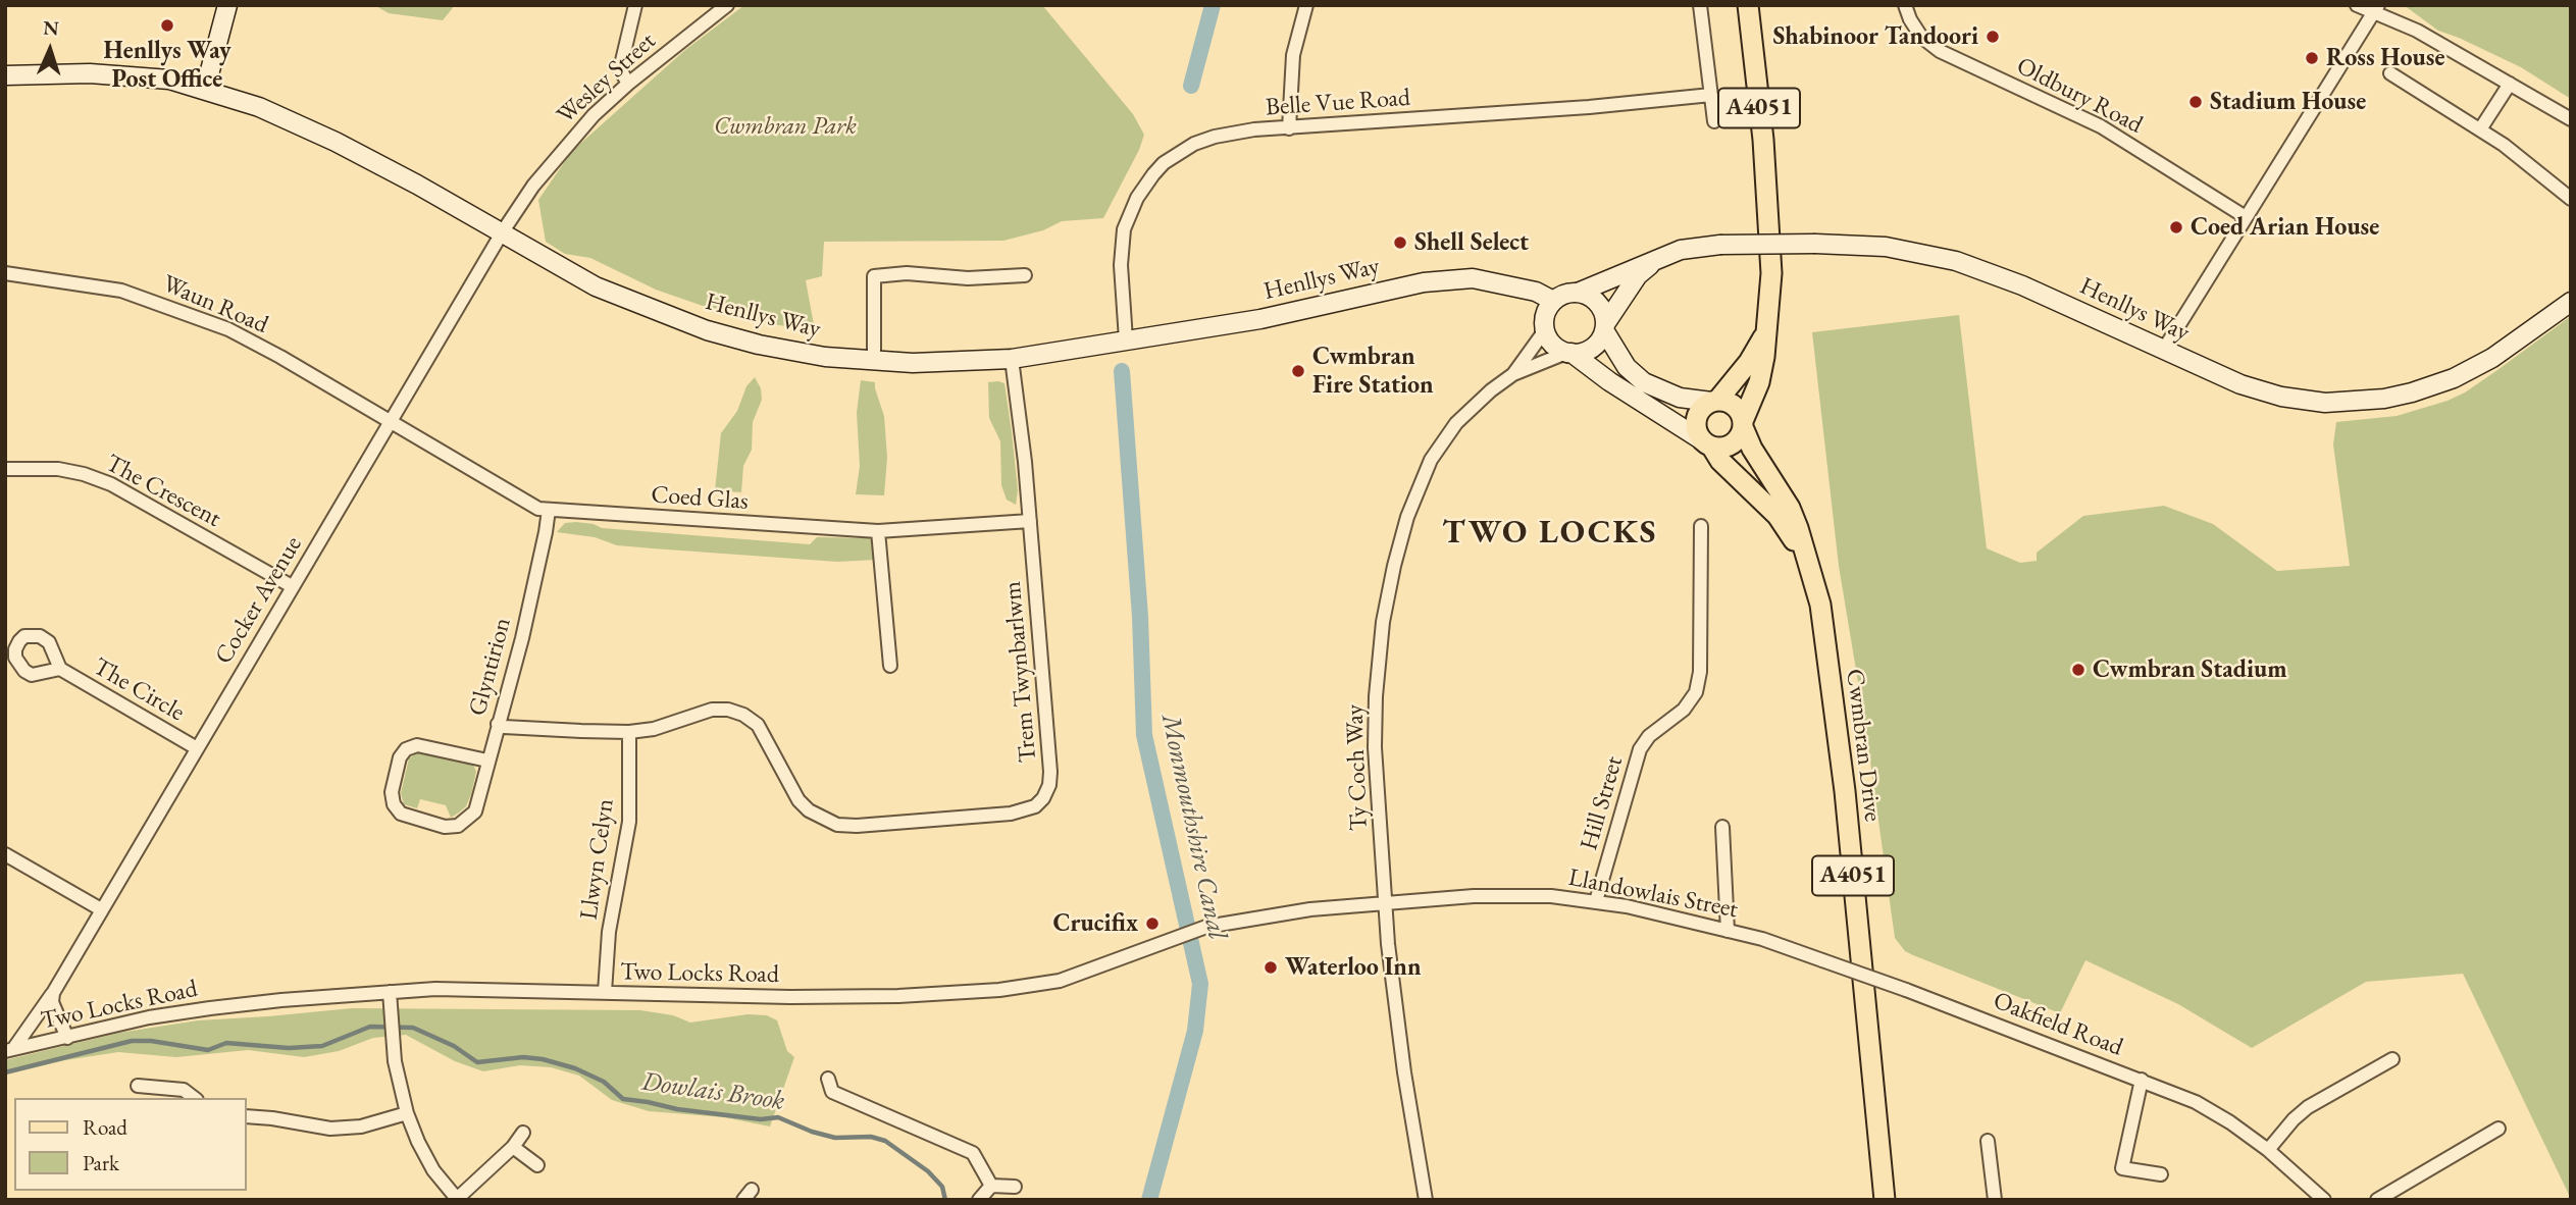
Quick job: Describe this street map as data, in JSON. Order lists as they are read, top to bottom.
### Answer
{
  "streets": {
    "main road": ["A4051", "Cwmbran Drive"],
    "street": [
      "Wesley Street",
      "Oldbury Road",
      "Belle Vue Road",
      "Henllys Way",
      "Waun Road",
      "The Crescent",
      "Coed Glas",
      "Cocker Avenue",
      "Glyntirion",
      "Trem Twynbarlwm",
      "The Circle",
      "Ty Coch Way",
      "Hill Street",
      "Llwyn Celyn",
      "Llandowlais Street",
      "Two Locks Road",
      "Oakfield Road"
    ]
  },
  "crossings": [
    ["Wesley Street", "Henllys Way"],
    ["Wesley Street", "Cocker Avenue"],
    ["Belle Vue Road", "Henllys Way"],
    ["A4051", "Cwmbran Drive"],
    ["Henllys Way", "Cocker Avenue"],
    ["Henllys Way", "Trem Twynbarlwm"],
    ["Henllys Way", "Ty Coch Way"],
    ["Waun Road", "Coed Glas"],
    ["Waun Road", "Cocker Avenue"],
    ["The Crescent", "Cocker Avenue"],
    ["Coed Glas", "Cocker Avenue"],
    ["Coed Glas", "Glyntirion"],
    ["Coed Glas", "Trem Twynbarlwm"],
    ["Cocker Avenue", "The Circle"],
    ["Cocker Avenue", "Two Locks Road"],
    ["Glyntirion", "Trem Twynbarlwm"],
    ["Trem Twynbarlwm", "Llwyn Celyn"],
    ["Ty Coch Way", "Llandowlais Street"],
    ["Ty Coch Way", "Two Locks Road"],
    ["Hill Street", "Llandowlais Street"],
    ["Llwyn Celyn", "Two Locks Road"],
    ["Llandowlais Street", "Two Locks Road"],
    ["Llandowlais Street", "Oakfield Road"]
  ],
  "districts": ["TWO LOCKS"],
  "water": ["Monmouthshire Canal", "Dowlais Brook"],
  "parks": ["Cwmbran Park"],
  "places": [
    "Henllys Way Post Office",
    "Shabinoor Tandoori",
    "Ross House",
    "Stadium House",
    "Coed Arian House",
    "Shell Select",
    "Cwmbran Fire Station",
    "Cwmbran Stadium",
    "Crucifix",
    "Waterloo Inn"
  ],
  "legend": ["Road", "Park"],
  "north": "top"
}
